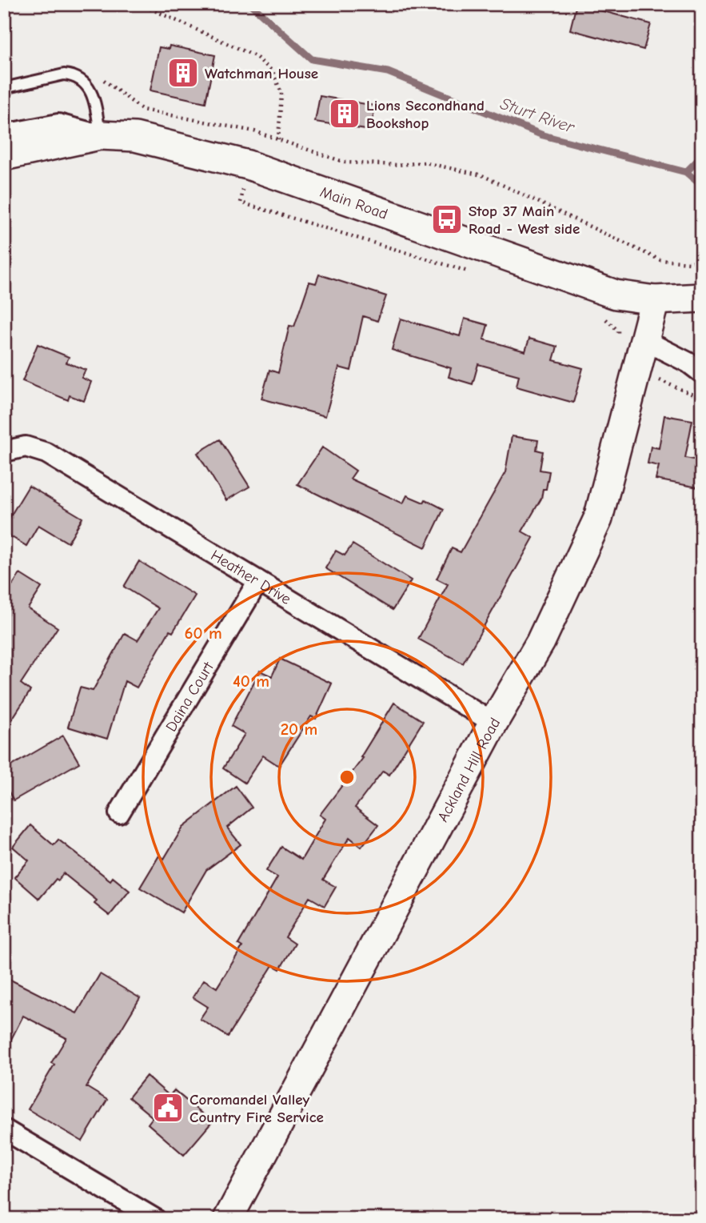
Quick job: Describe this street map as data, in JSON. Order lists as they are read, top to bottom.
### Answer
{
  "streets": {
    "street": [
      "Main Road",
      "Heather Drive",
      "Daina Court",
      "Ackland Hill Road"
    ]
  },
  "crossings": [
    ["Main Road", "Ackland Hill Road"],
    ["Heather Drive", "Daina Court"],
    ["Heather Drive", "Ackland Hill Road"]
  ],
  "water": ["Sturt River"],
  "places": {
    "building": ["Watchman House", "Lions Secondhand Bookshop"],
    "bus stop": ["Stop 37 Main Road - West side"],
    "public building": ["Coromandel Valley Country Fire Service"]
  },
  "rings": ["60 m", "40 m", "20 m"]
}
